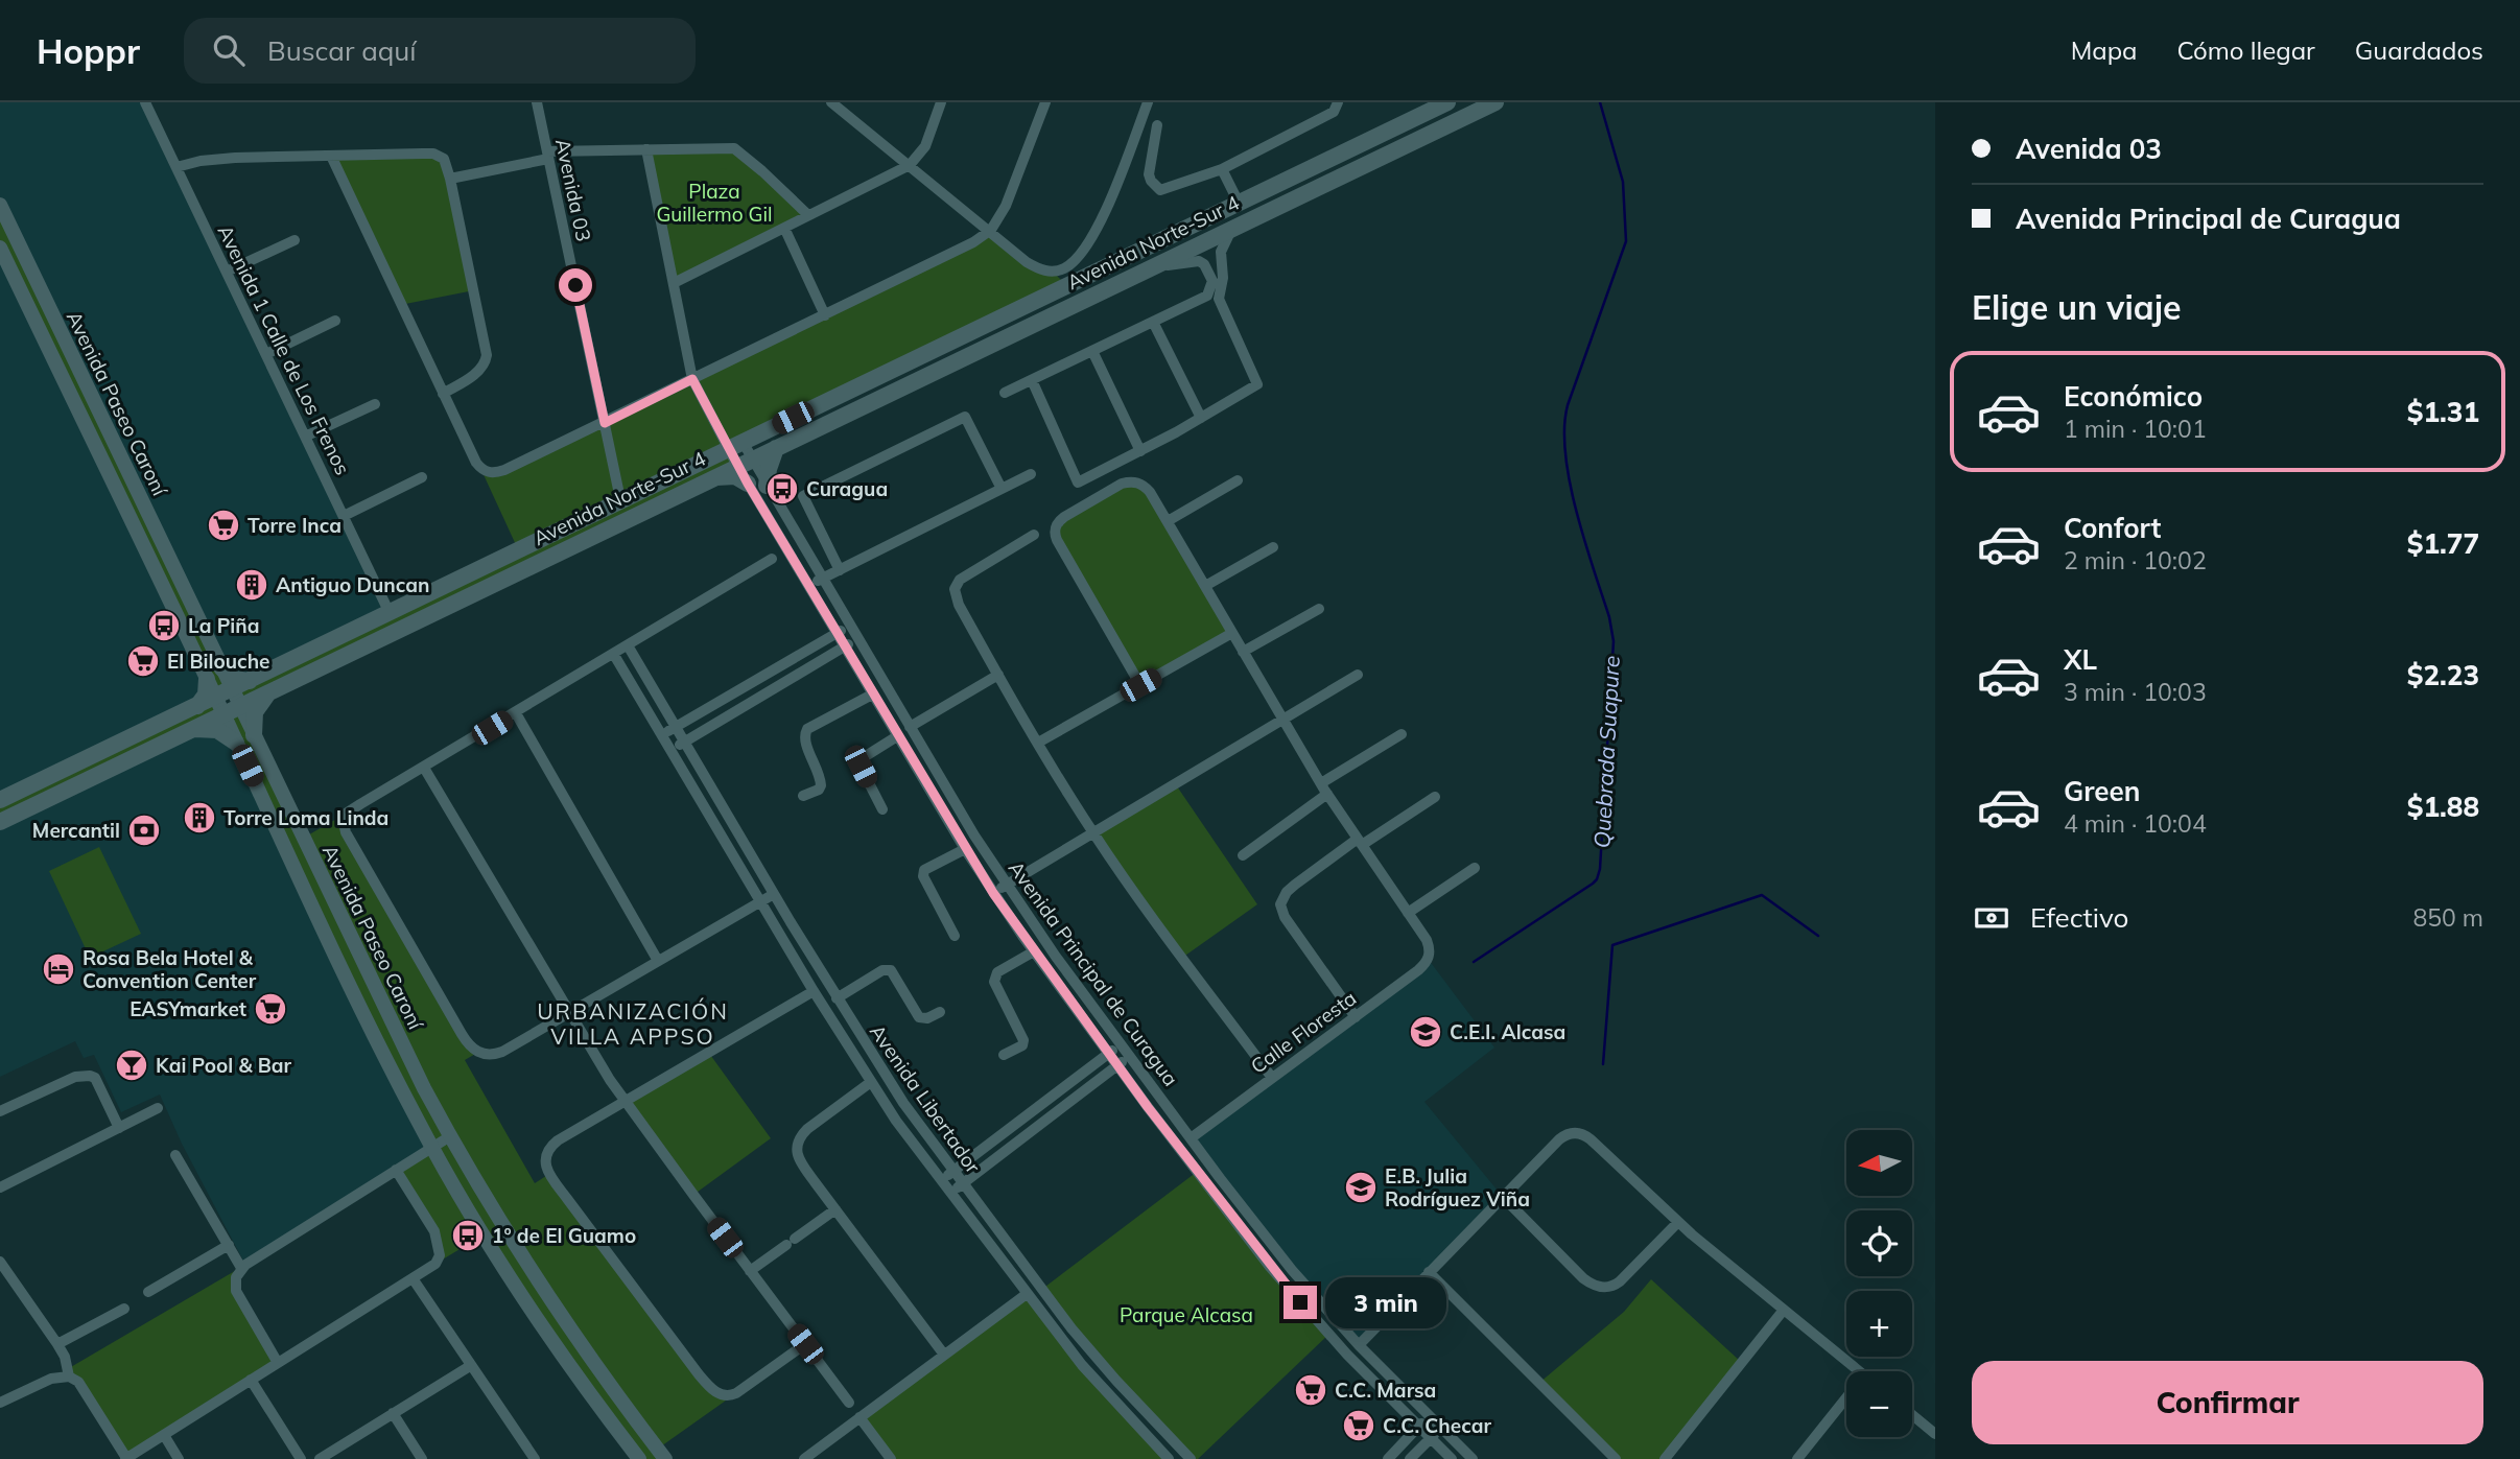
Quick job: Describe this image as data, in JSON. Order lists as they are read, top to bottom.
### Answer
{
  "streets": {
    "main road": ["Avenida Norte-Sur 4"],
    "street": [
      "Avenida 03",
      "Avenida 1 Calle de Los Frenos",
      "Avenida Paseo Caroní",
      "Avenida Principal de Curagua",
      "Calle Floresta",
      "Avenida Libertador"
    ]
  },
  "crossings": [
    ["Avenida 03", "Avenida Norte-Sur 4"],
    ["Avenida Norte-Sur 4", "Avenida 1 Calle de Los Frenos"],
    ["Avenida Norte-Sur 4", "Avenida Paseo Caroní"],
    ["Avenida Norte-Sur 4", "Avenida Principal de Curagua"],
    ["Avenida Principal de Curagua", "Calle Floresta"]
  ],
  "districts": ["URBANIZACIÓN VILLA APPSO"],
  "water": ["Quebrada Suapure"],
  "parks": ["Plaza Guillermo Gil", "Parque Alcasa"],
  "places": {
    "bus stop": ["Curagua", "La Piña", "1° de El Guamo"],
    "supermarket": [
      "Torre Inca",
      "El Bilouche",
      "EASYmarket",
      "C.C. Marsa",
      "C.C. Checar"
    ],
    "building": ["Antiguo Duncan", "Torre Loma Linda"],
    "bank": ["Mercantil"],
    "hotel": ["Rosa Bela Hotel & Convention Center"],
    "school or university": ["C.E.I. Alcasa", "E.B. Julia Rodríguez Viña"],
    "bar": ["Kai Pool & Bar"]
  },
  "north": "left",
  "page": {
    "header": "Hoppr",
    "search": "Buscar aquí",
    "nav": ["Mapa", "Cómo llegar", "Guardados"],
    "banner": ["Avenida 03", "Avenida Principal de Curagua"],
    "heading": "Elige un viaje",
    "list": [
      {
        "name": "Económico",
        "note": "1 min · 10:01",
        "value": "$1.31"
      },
      {
        "name": "Confort",
        "note": "2 min · 10:02",
        "value": "$1.77"
      },
      {
        "name": "XL",
        "note": "3 min · 10:03",
        "value": "$2.23"
      },
      {
        "name": "Green",
        "note": "4 min · 10:04",
        "value": "$1.88"
      }
    ],
    "pay": ["Efectivo", "850 m"],
    "map_buttons": ["+", "−"],
    "bubble": "3 min",
    "buttons": "Confirmar"
  }
}
